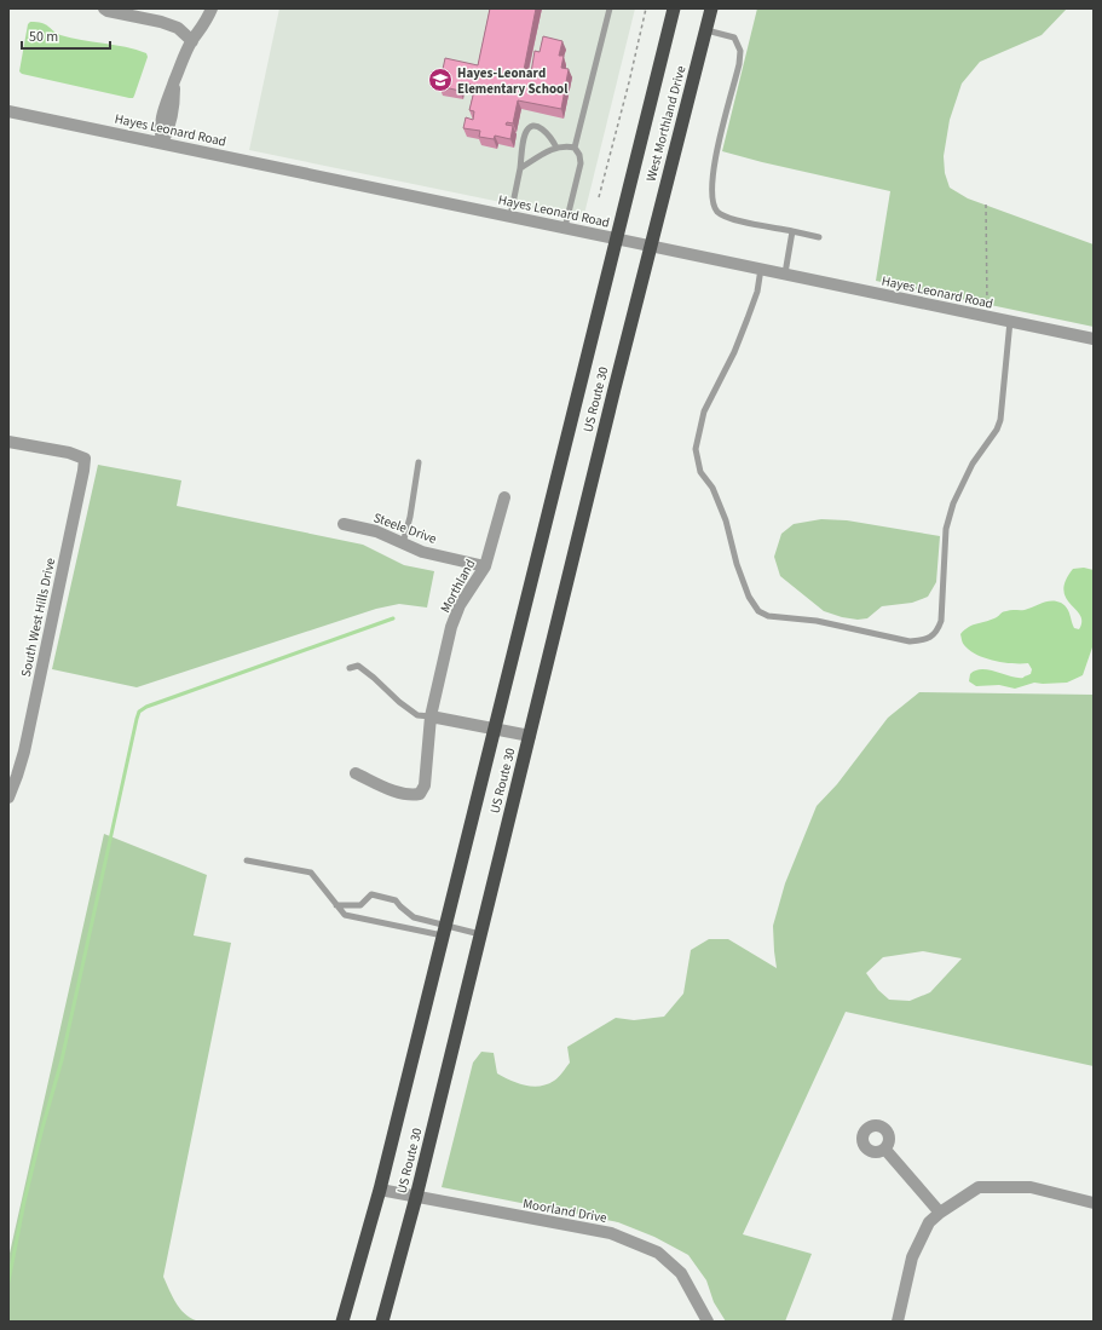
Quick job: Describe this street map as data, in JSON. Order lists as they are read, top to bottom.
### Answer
{
  "streets": {
    "highway": ["West Morthland Drive", "US Route 30"],
    "street": [
      "Hayes Leonard Road",
      "Steele Drive",
      "Morthland",
      "South West Hills Drive",
      "Moorland Drive"
    ]
  },
  "crossings": [
    ["West Morthland Drive", "Hayes Leonard Road"],
    ["West Morthland Drive", "US Route 30"],
    ["Hayes Leonard Road", "US Route 30"],
    ["US Route 30", "Moorland Drive"],
    ["Steele Drive", "Morthland"]
  ],
  "places": {
    "school or university": ["Hayes-Leonard Elementary School"]
  },
  "scale_bar": "50 m"
}
